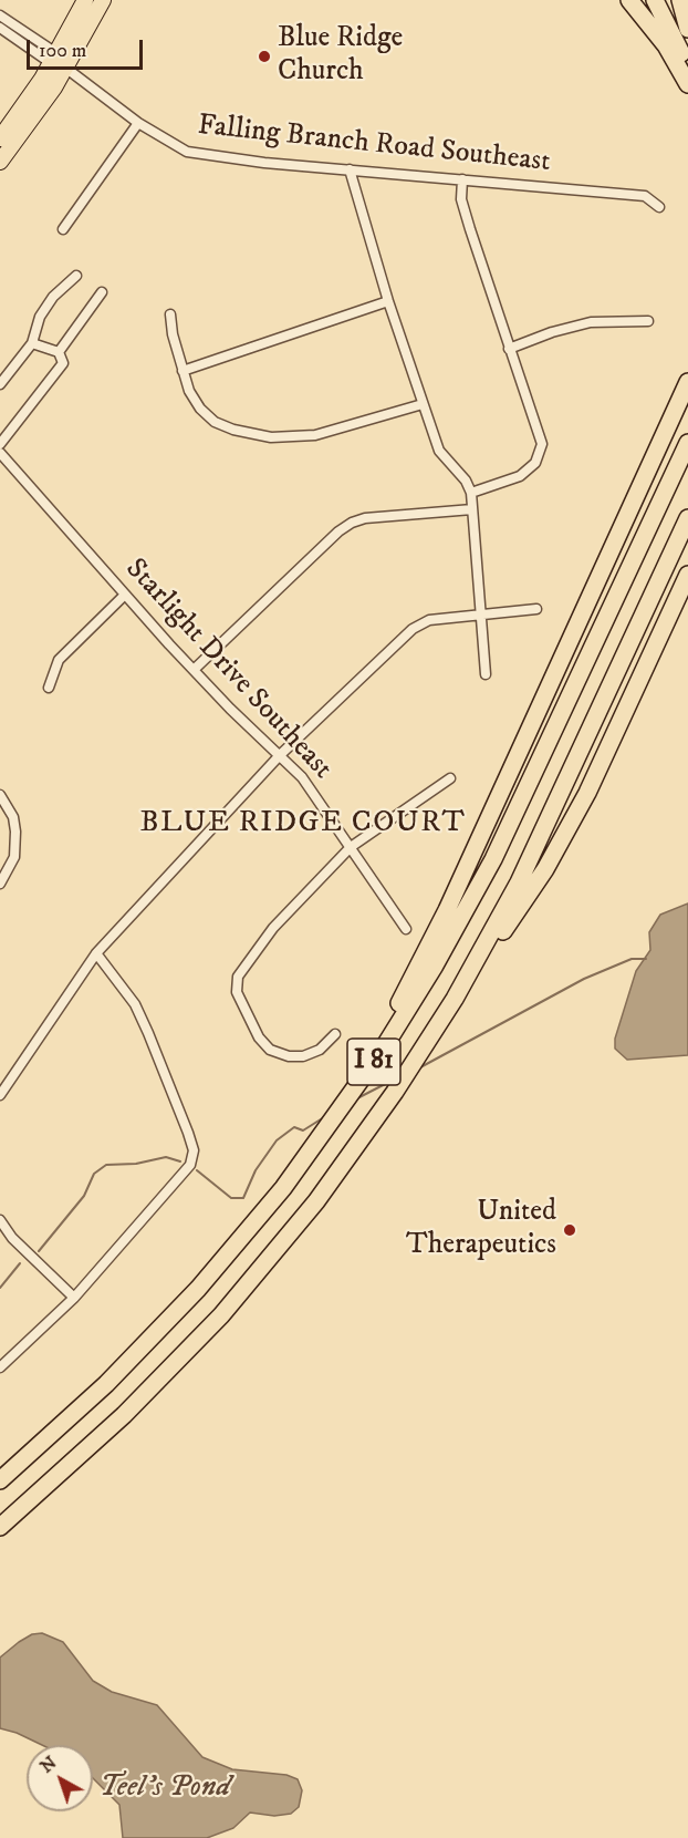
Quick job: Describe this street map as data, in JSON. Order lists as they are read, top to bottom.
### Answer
{
  "streets": {
    "highway": ["I 81"],
    "street": ["Falling Branch Road Southeast", "Starlight Drive Southeast"]
  },
  "districts": ["BLUE RIDGE COURT"],
  "water": ["Teel's Pond"],
  "places": ["Blue Ridge Church", "United Therapeutics"],
  "scale_bar": "100 m",
  "north": "top left"
}
